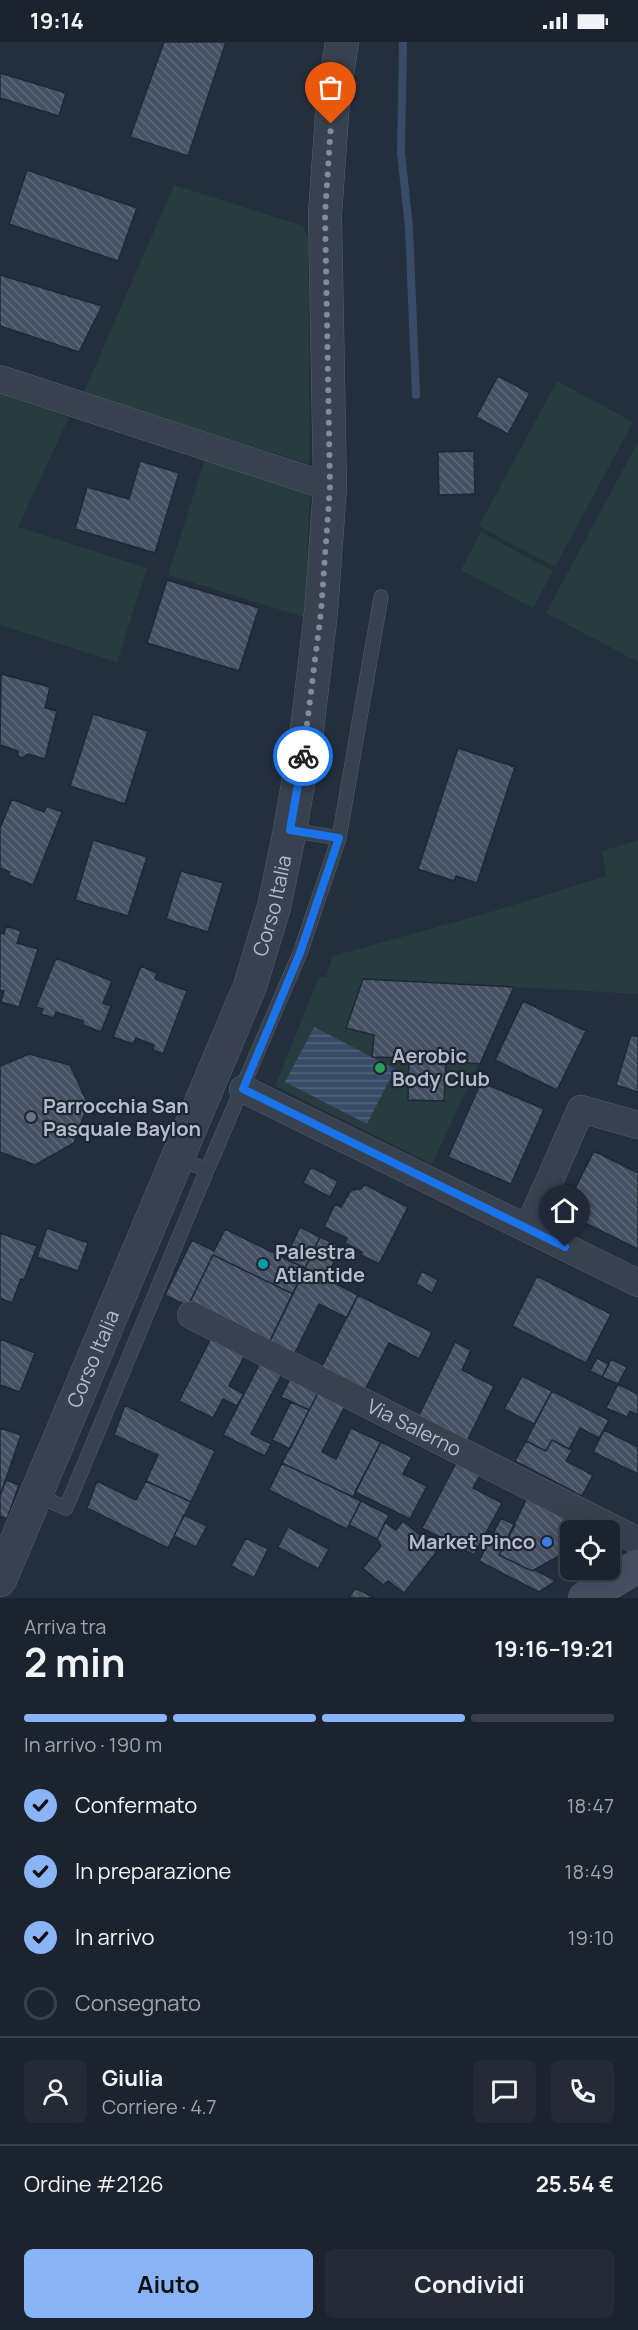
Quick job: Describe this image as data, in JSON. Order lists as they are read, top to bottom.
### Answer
{
  "streets": {
    "street": ["Corso Italia", "Via Salerno"]
  },
  "places": [
    "Aerobic Body Club",
    "Parrocchia San Pasquale Baylon",
    "Palestra Atlantide",
    "Market Pinco"
  ],
  "page": {
    "status": "19:14",
    "heading": ["2 min", "Arriva tra", "19:16–19:21"],
    "panel": [
      "Giulia",
      "Corriere · 4.7",
      "Ordine #2126",
      "25.54 €"
    ],
    "bar": "In arrivo · 190 m",
    "list": [
      ["Confermato", "18:47"],
      ["In preparazione", "18:49"],
      ["In arrivo", "19:10"],
      "Consegnato"
    ],
    "buttons": ["Aiuto", "Condividi"]
  }
}
